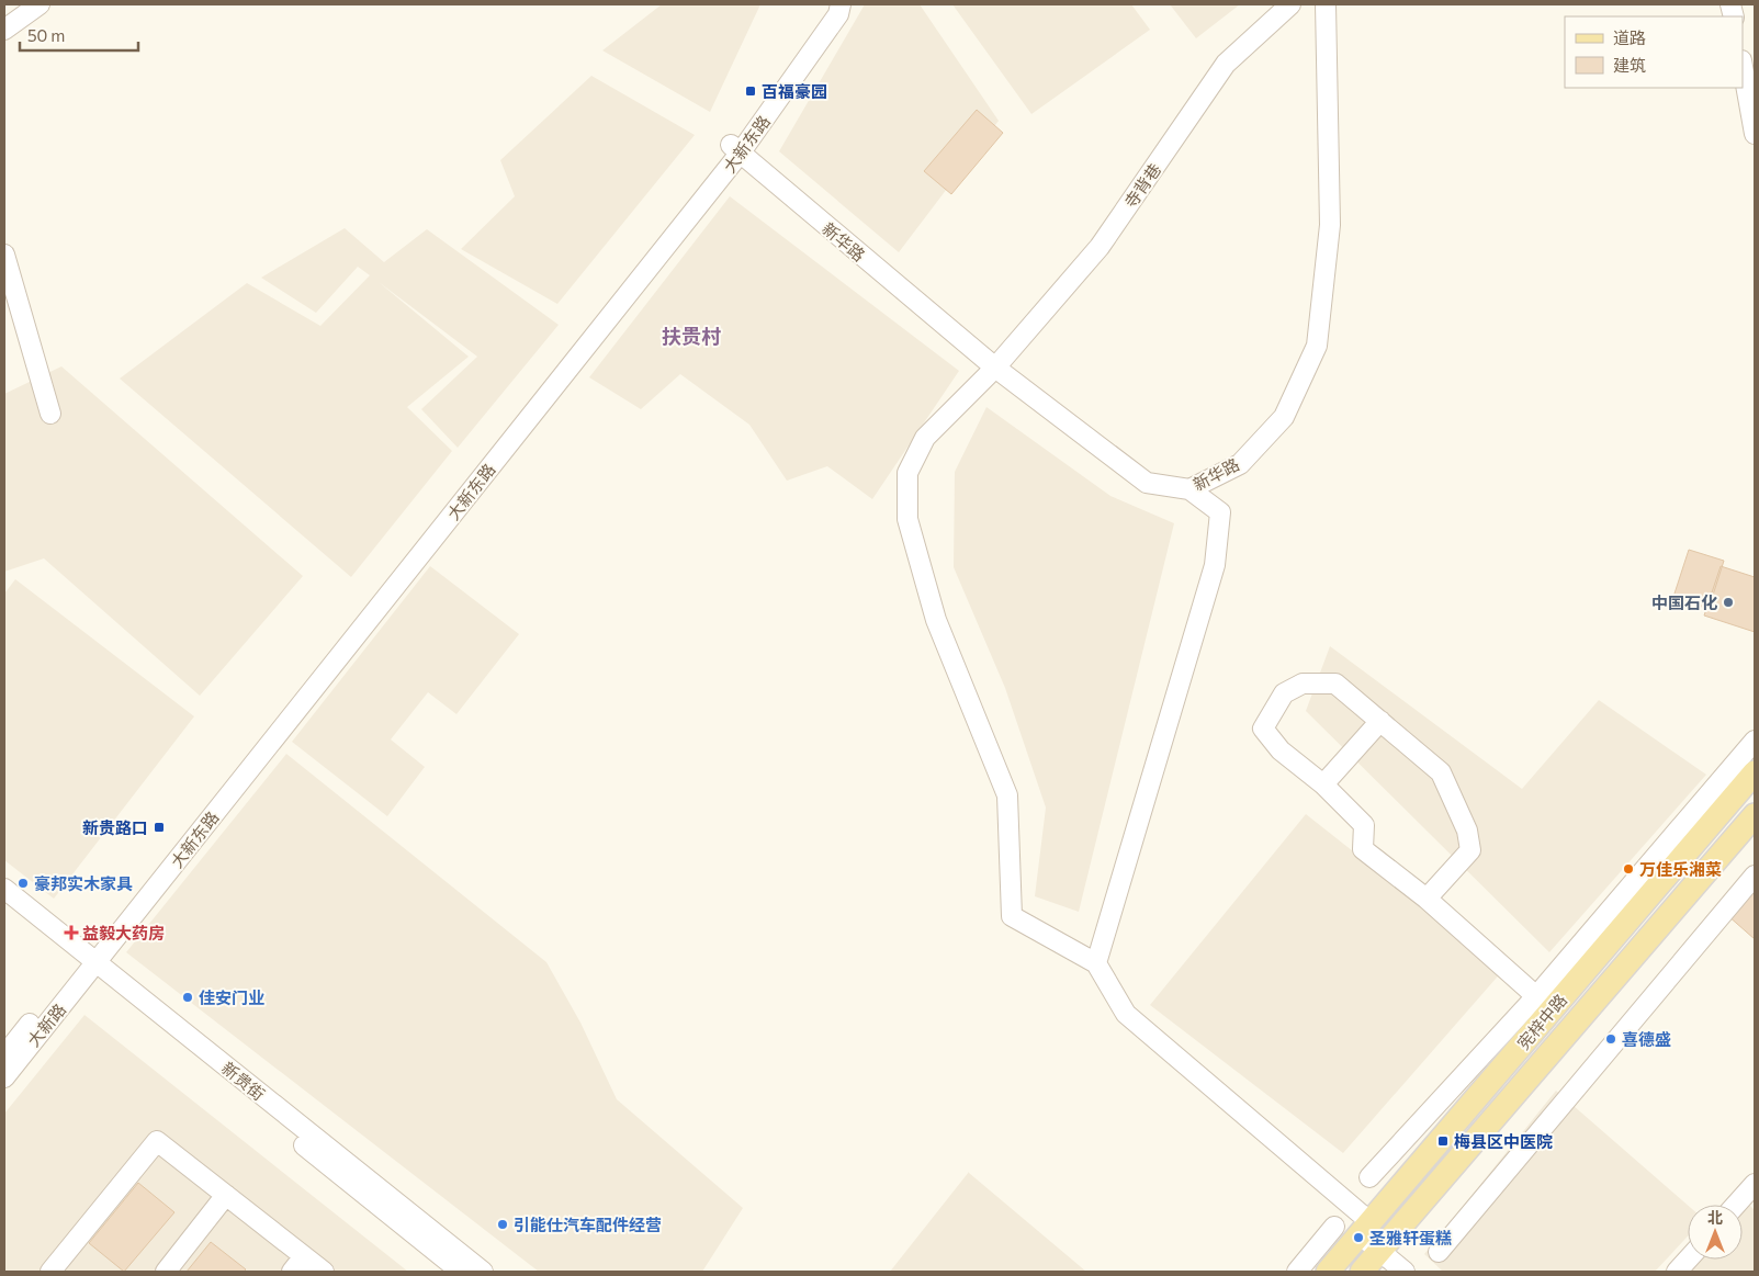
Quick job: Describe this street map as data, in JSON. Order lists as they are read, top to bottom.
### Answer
{
  "streets": {
    "main road": ["宪梓中路"],
    "street": [
      "大新东路",
      "寺背巷",
      "新华路",
      "大新路",
      "新贵街"
    ]
  },
  "crossings": [
    ["大新东路", "新华路"],
    ["大新东路", "大新路"],
    ["大新东路", "新贵街"],
    ["寺背巷", "新华路"],
    ["大新路", "新贵街"]
  ],
  "districts": ["扶贵村"],
  "places": {
    "transit": ["百福豪园", "新贵路口", "梅县区中医院"],
    "other": [
      "中国石化",
      "万佳乐湘菜",
      "豪邦实木家具",
      "佳安门业",
      "喜德盛",
      "引能仕汽车配件经营",
      "圣雅轩蛋糕"
    ],
    "health": ["益毅大药房"]
  },
  "legend": ["道路", "建筑"],
  "scale_bar": "50 m",
  "north": "top"
}
